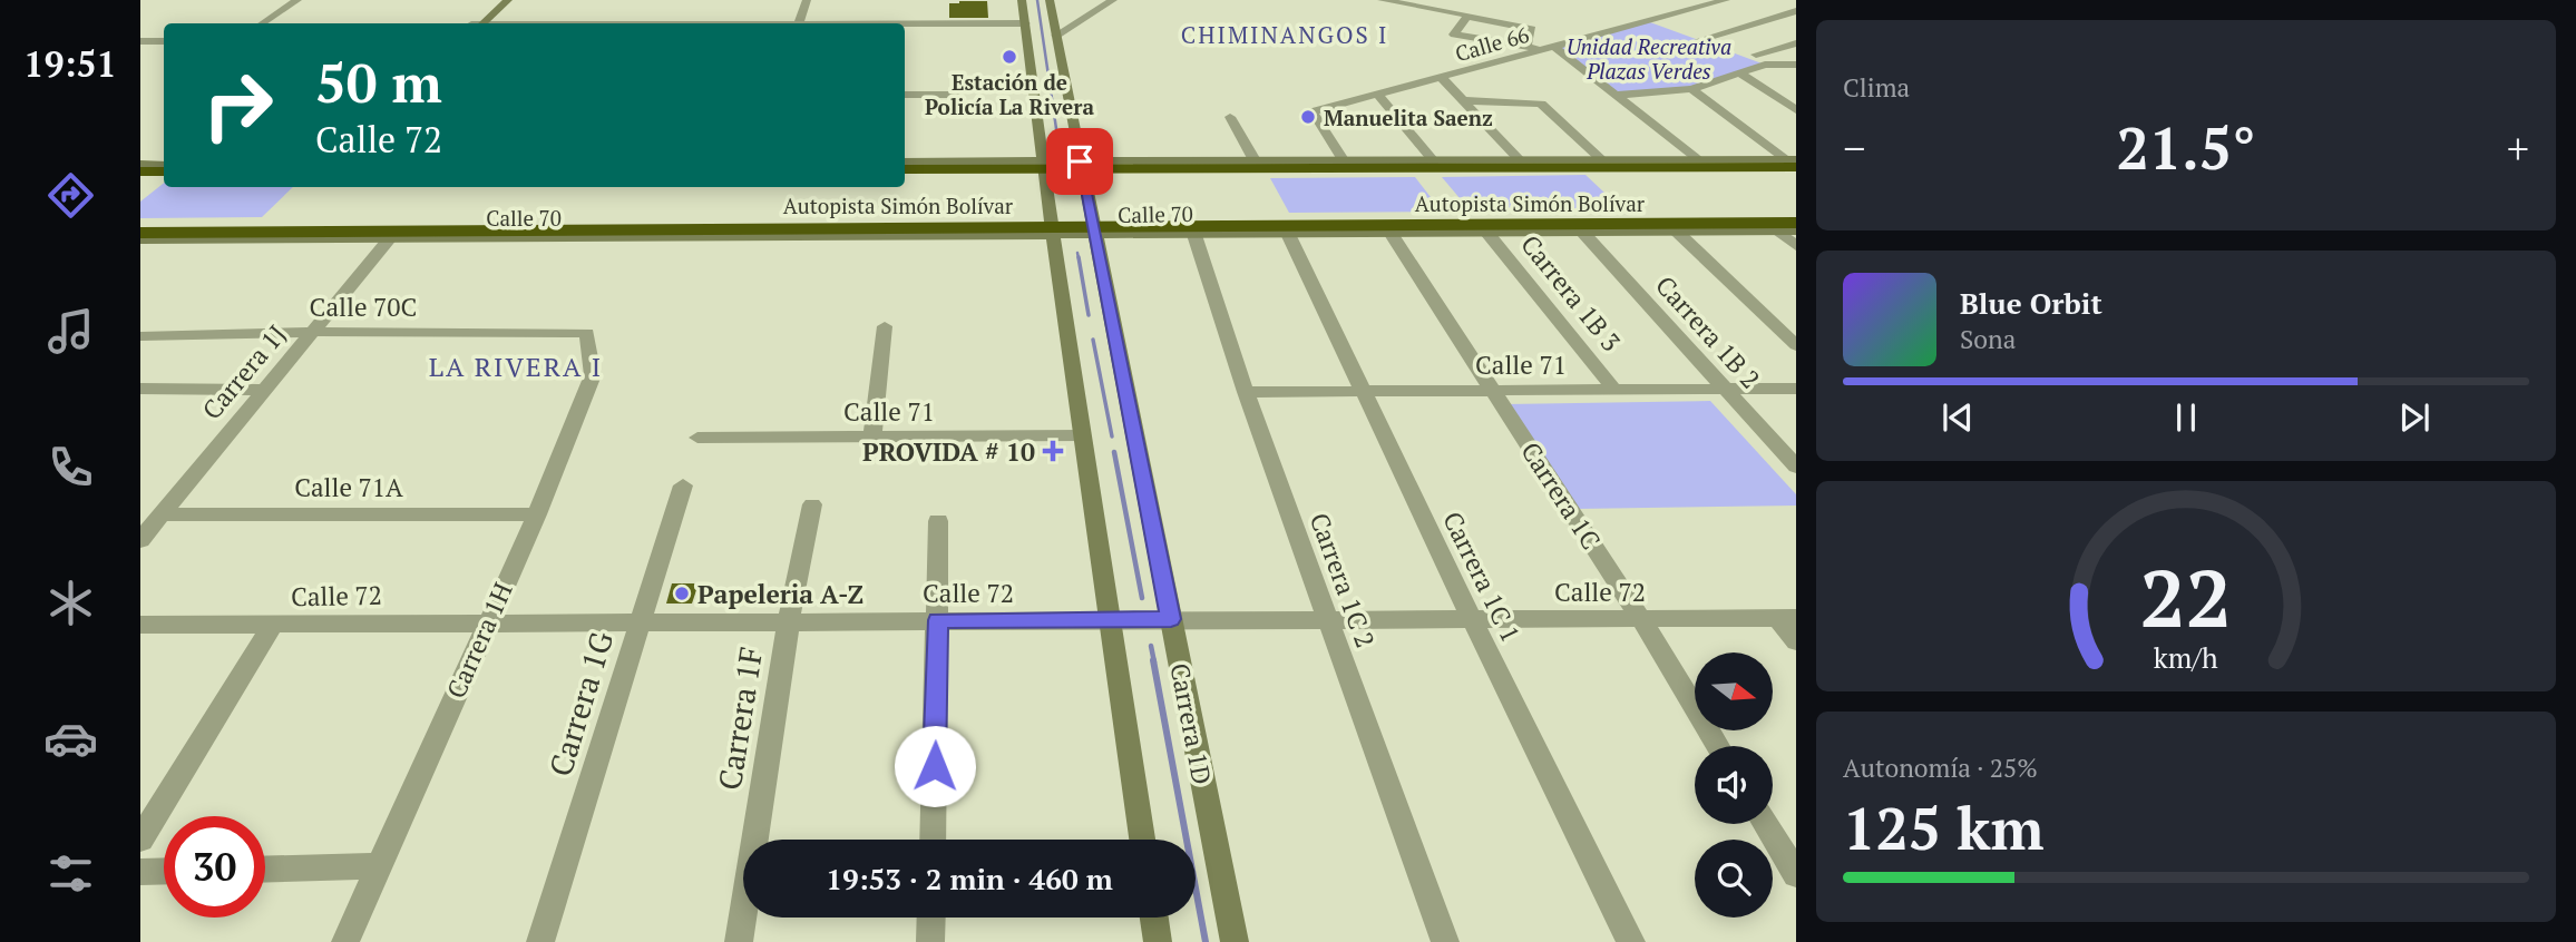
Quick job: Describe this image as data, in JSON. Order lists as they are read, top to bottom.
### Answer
{
  "streets": {
    "highway": ["Autopista Simón Bolívar"],
    "street": [
      "Calle 66",
      "Calle 70",
      "Carrera 1B 3",
      "Calle 70C",
      "Carrera 1B 2",
      "Calle 71",
      "Carrera 1J",
      "Calle 71A",
      "Carrera 1C",
      "Carrera 1C 1",
      "Carrera 1C 2",
      "Calle 72",
      "Carrera 1H",
      "Carrera 1G",
      "Carrera 1F",
      "Carrera 1D"
    ]
  },
  "crossings": [
    ["Calle 66", "Autopista Simón Bolívar"],
    ["Autopista Simón Bolívar", "Calle 70"],
    ["Autopista Simón Bolívar", "Carrera 1C"],
    ["Autopista Simón Bolívar", "Carrera 1D"],
    ["Calle 70", "Carrera 1B 3"],
    ["Calle 70", "Carrera 1B 2"],
    ["Calle 70", "Carrera 1J"],
    ["Calle 70", "Carrera 1C"],
    ["Calle 70", "Carrera 1C 1"],
    ["Calle 70", "Carrera 1C 2"],
    ["Calle 70", "Carrera 1D"],
    ["Carrera 1B 3", "Calle 71"],
    ["Calle 70C", "Carrera 1J"],
    ["Calle 70C", "Carrera 1H"],
    ["Carrera 1B 2", "Calle 71"],
    ["Calle 71", "Carrera 1C"],
    ["Calle 71", "Carrera 1C 1"],
    ["Calle 71", "Carrera 1C 2"],
    ["Carrera 1J", "Calle 71A"],
    ["Calle 71A", "Carrera 1H"],
    ["Carrera 1C", "Calle 72"],
    ["Carrera 1C 1", "Calle 72"],
    ["Carrera 1C 2", "Calle 72"],
    ["Calle 72", "Carrera 1H"],
    ["Calle 72", "Carrera 1G"],
    ["Calle 72", "Carrera 1F"],
    ["Calle 72", "Carrera 1D"]
  ],
  "districts": ["CHIMINANGOS I", "LA RIVERA I"],
  "parks": ["Unidad Recreativa Plazas Verdes"],
  "places": {
    "other": ["Estación de Policía La Rivera", "Manuelita Saenz", "Papeleria A-Z"],
    "health": ["PROVIDA # 10"]
  },
  "north": "right",
  "page": {
    "tabs": "19:51",
    "tile": [
      "Clima",
      ["Autonomía · 25%", "125 km"]
    ],
    "turn": ["50 m", "Calle 72"],
    "heat": ["−", "21.5°", "+"],
    "song": ["Blue Orbit", "Sona"],
    "limit": "30",
    "trip": "19:53 · 2 min · 460 m",
    "gauge": ["22", "km/h"]
  }
}
